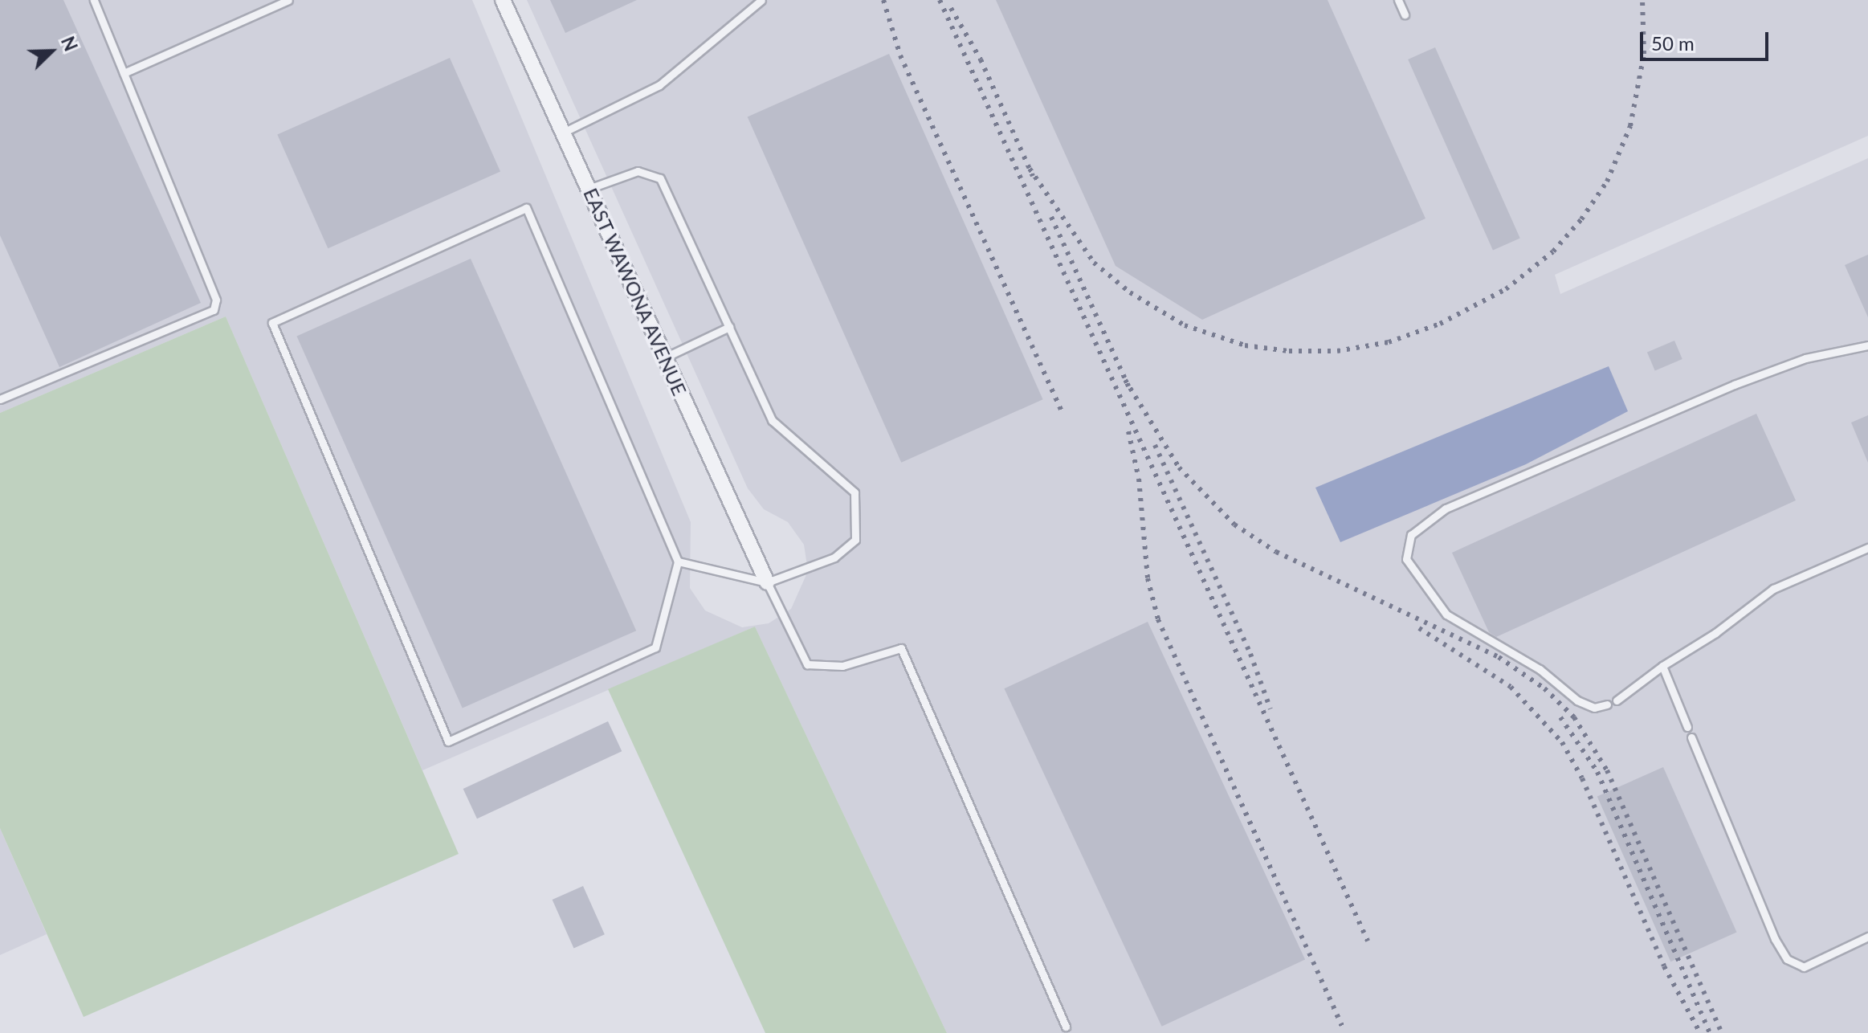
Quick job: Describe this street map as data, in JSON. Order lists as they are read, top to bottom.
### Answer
{
  "streets": {
    "street": ["EAST WAWONA AVENUE"]
  },
  "scale_bar": "50 m",
  "north": "top right"
}
